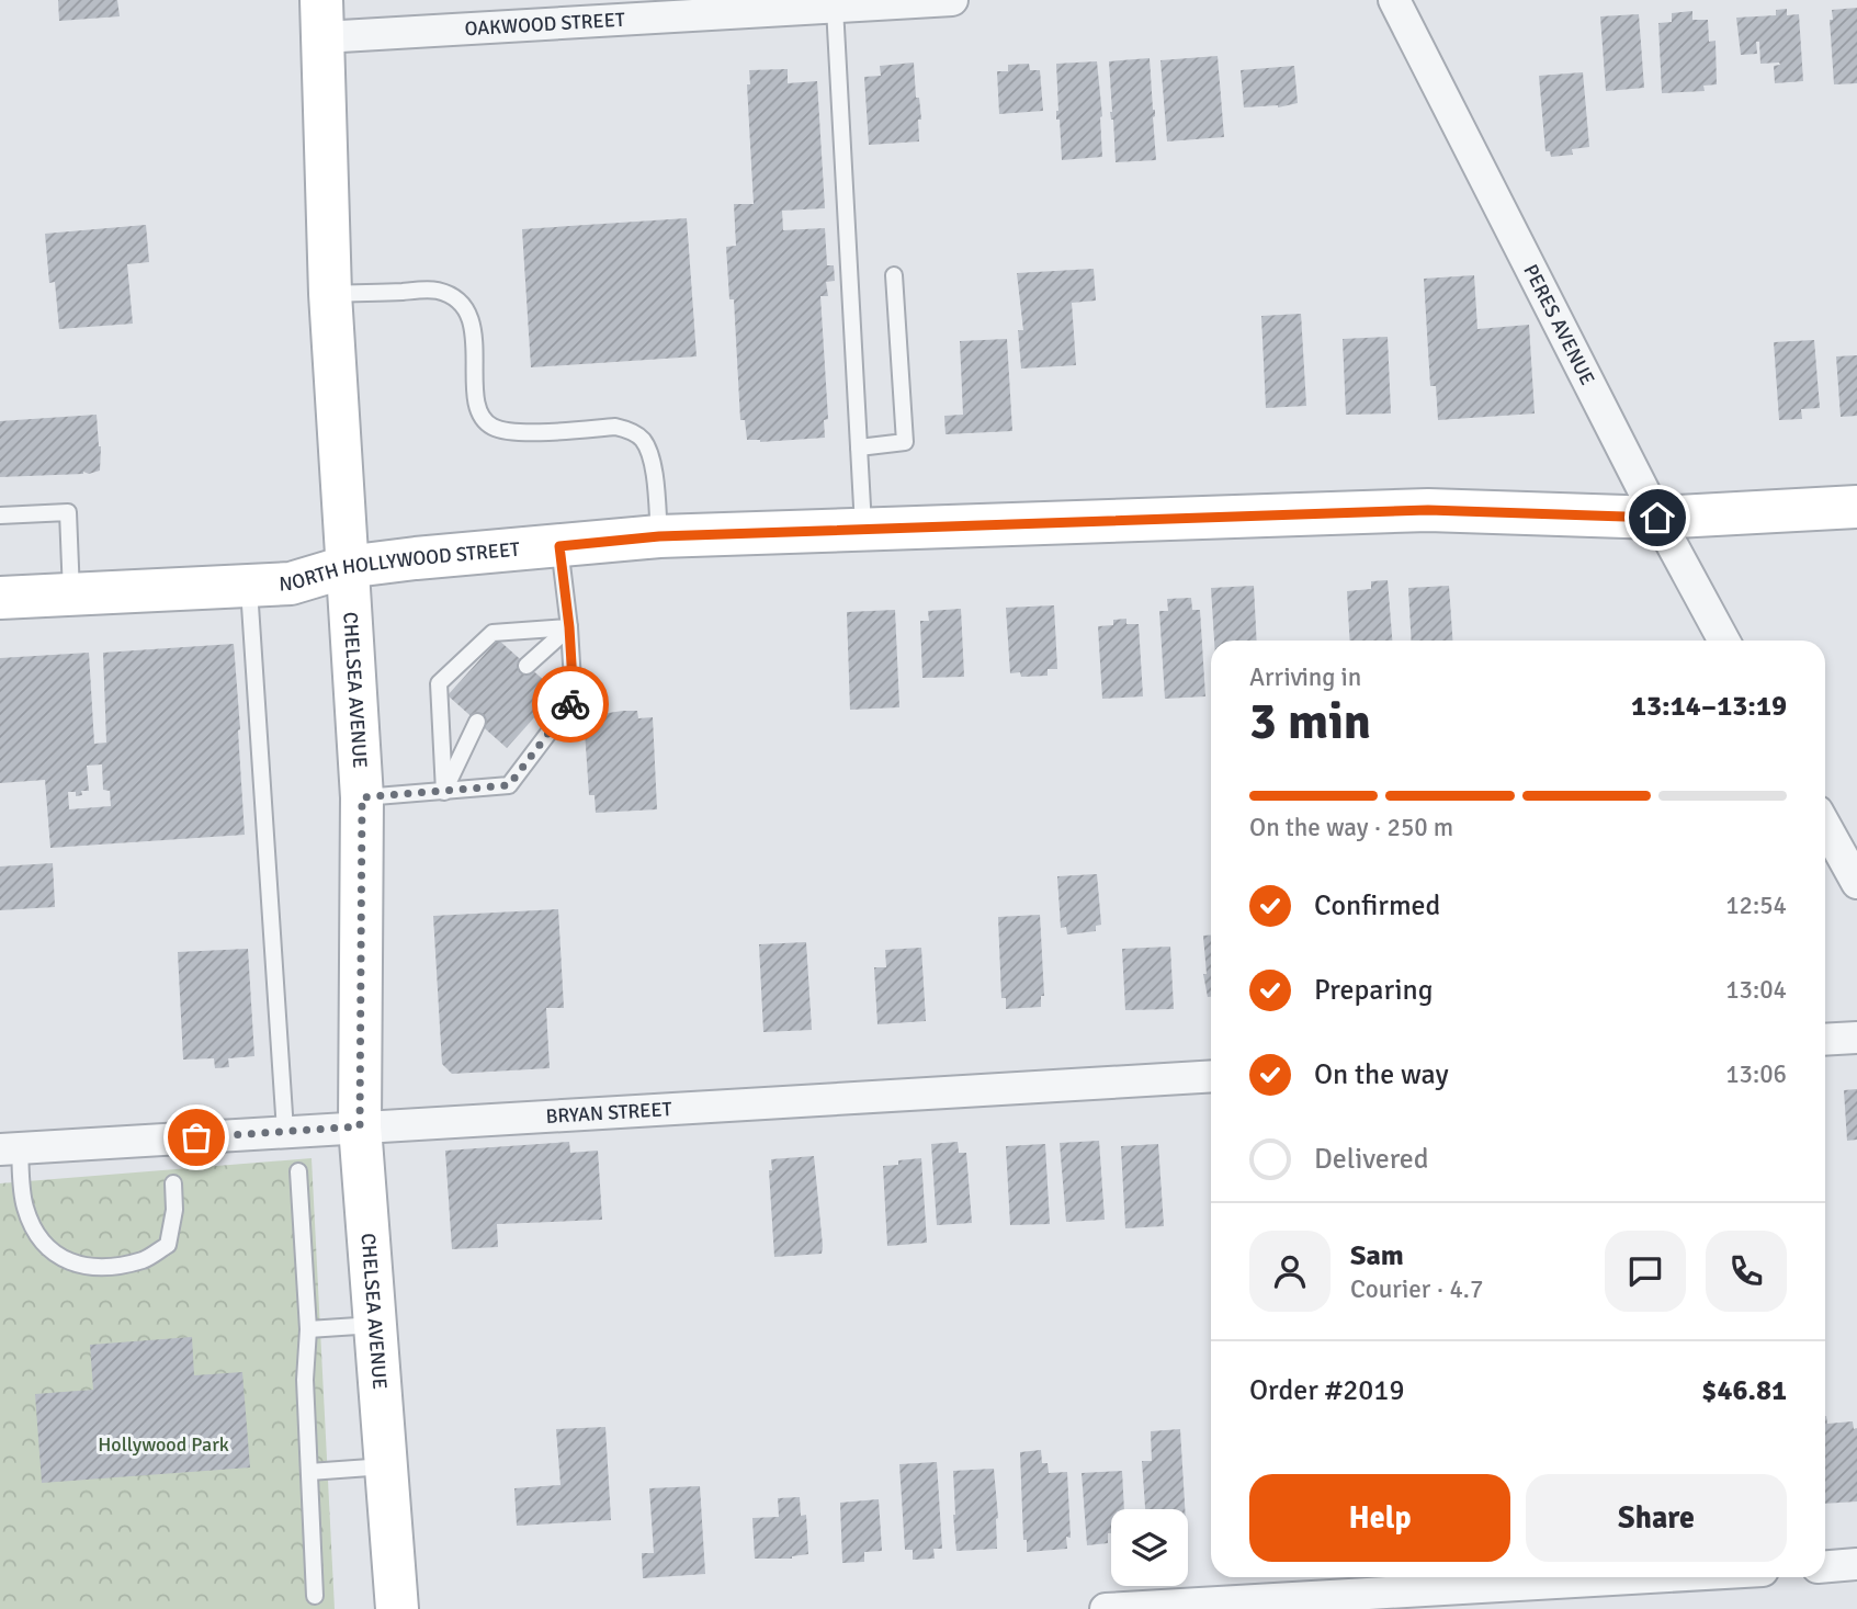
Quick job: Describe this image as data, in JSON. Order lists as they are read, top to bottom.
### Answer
{
  "streets": {
    "main road": ["NORTH HOLLYWOOD STREET", "CHELSEA AVENUE"],
    "street": ["OAKWOOD STREET", "PERES AVENUE", "BRYAN STREET"]
  },
  "crossings": [
    ["OAKWOOD STREET", "CHELSEA AVENUE"],
    ["PERES AVENUE", "NORTH HOLLYWOOD STREET"],
    ["NORTH HOLLYWOOD STREET", "CHELSEA AVENUE"],
    ["CHELSEA AVENUE", "BRYAN STREET"]
  ],
  "parks": ["Hollywood Park"],
  "page": {
    "heading": ["3 min", "Arriving in", "13:14–13:19"],
    "panel": [
      "Sam",
      "Courier · 4.7",
      "Order #2019",
      "$46.81"
    ],
    "bar": "On the way · 250 m",
    "list": [
      ["Confirmed", "12:54"],
      ["Preparing", "13:04"],
      ["On the way", "13:06"],
      "Delivered"
    ],
    "buttons": ["Help", "Share"]
  }
}
